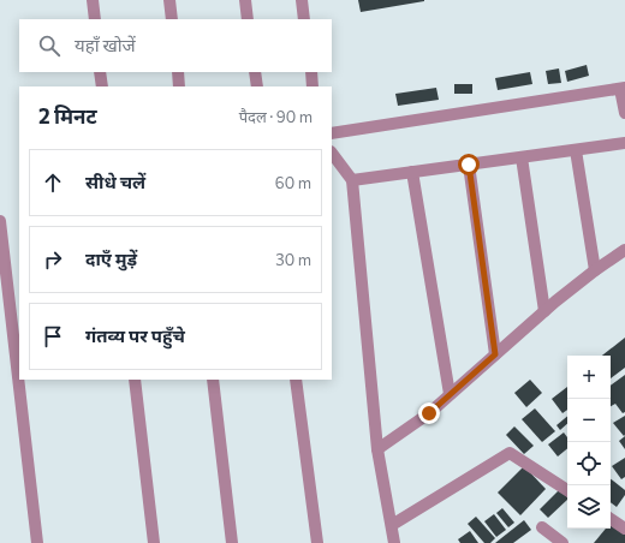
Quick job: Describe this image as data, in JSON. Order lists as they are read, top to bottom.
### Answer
{
  "page": {
    "search": "यहाँ खोजें",
    "heading": ["2 मिनट", "पैदल · 90 m"],
    "list": [
      ["सीधे चलें", "60 m"],
      ["दाएँ मुड़ें", "30 m"],
      "गंतव्य पर पहुँचे"
    ],
    "map_buttons": ["+", "−"]
  }
}
